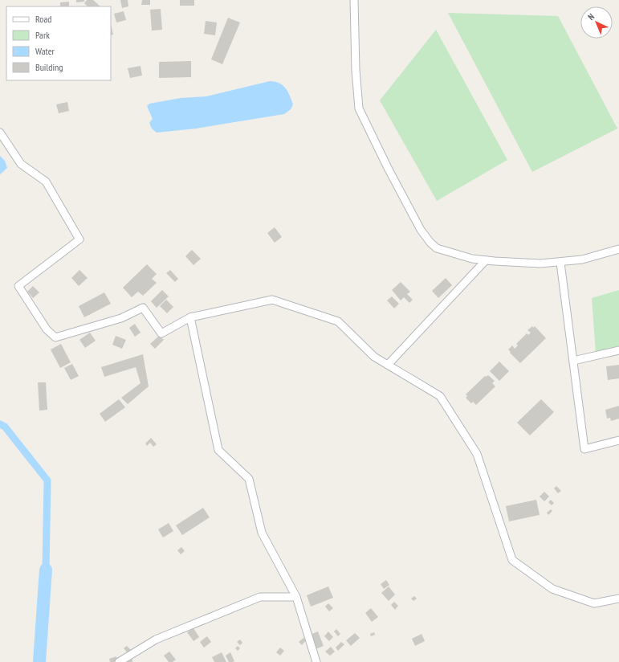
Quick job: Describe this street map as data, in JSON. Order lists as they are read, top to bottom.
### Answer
{
  "legend": [
    "Road",
    "Park",
    "Water",
    "Building"
  ],
  "north": "top left"
}
